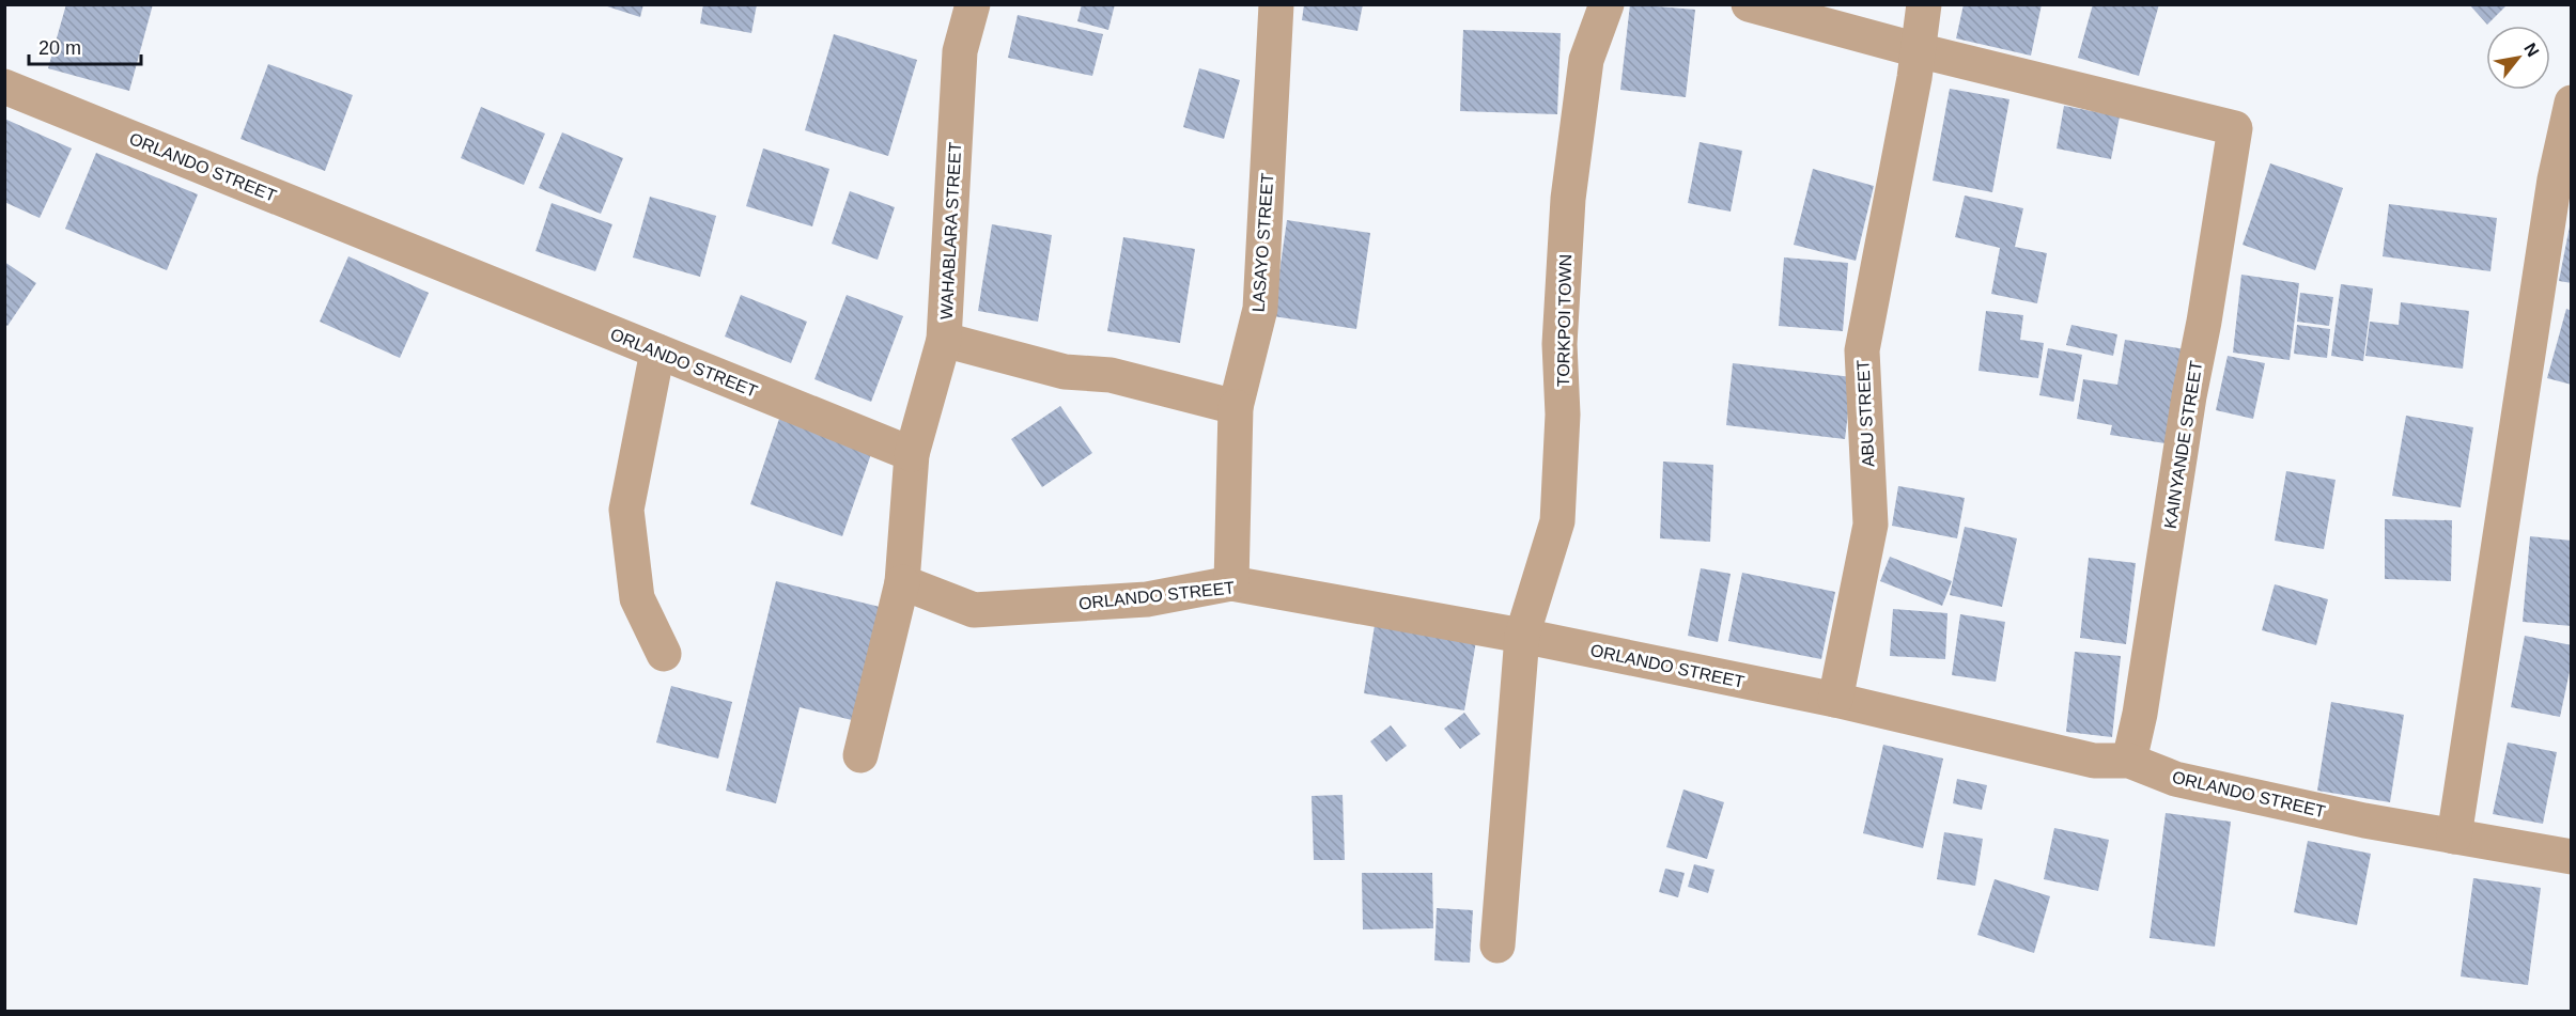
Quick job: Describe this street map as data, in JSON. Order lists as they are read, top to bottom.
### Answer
{
  "streets": {
    "street": [
      "ORLANDO STREET",
      "WAHABLARA STREET",
      "LASAYO STREET",
      "TORKPOI TOWN",
      "ABU STREET",
      "KAINYANDE STREET"
    ]
  },
  "crossings": [
    ["ORLANDO STREET", "WAHABLARA STREET"],
    ["ORLANDO STREET", "LASAYO STREET"],
    ["ORLANDO STREET", "TORKPOI TOWN"],
    ["ORLANDO STREET", "ABU STREET"],
    ["ORLANDO STREET", "KAINYANDE STREET"],
    ["ABU STREET", "KAINYANDE STREET"]
  ],
  "scale_bar": "20 m",
  "north": "top right"
}
